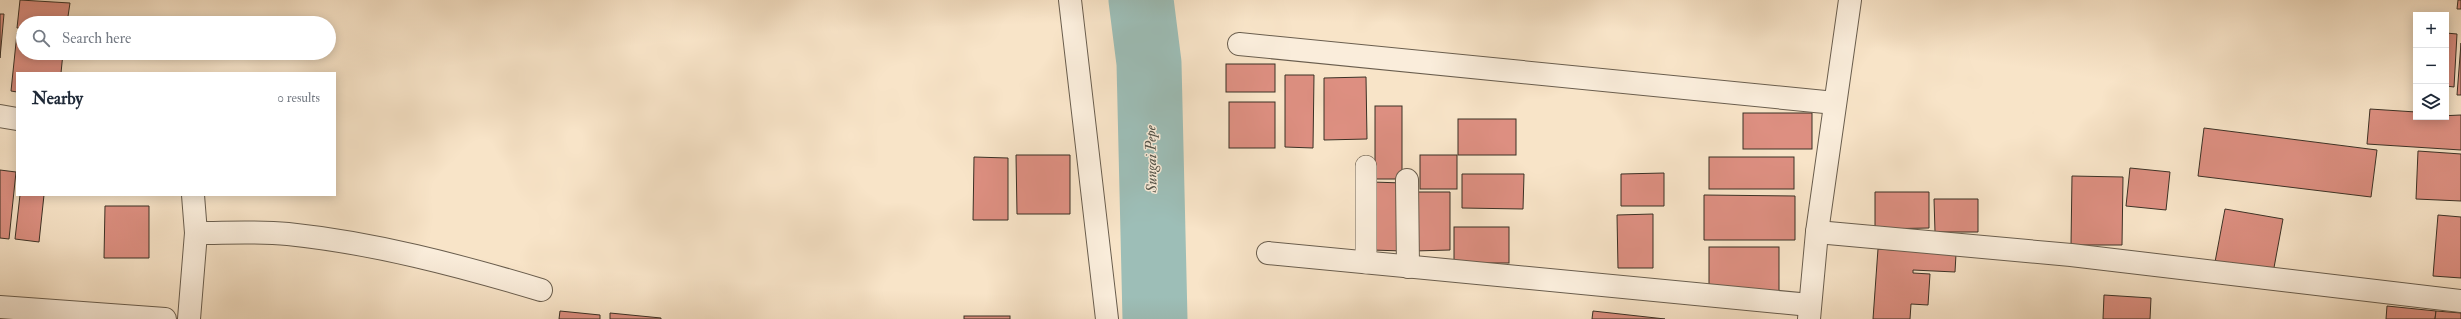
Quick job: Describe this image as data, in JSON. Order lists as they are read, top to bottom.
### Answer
{
  "water": ["Sungai Pepe"],
  "page": {
    "map_buttons": ["+", "−"],
    "search": "Search here",
    "heading": ["Nearby", "0 results"]
  }
}
